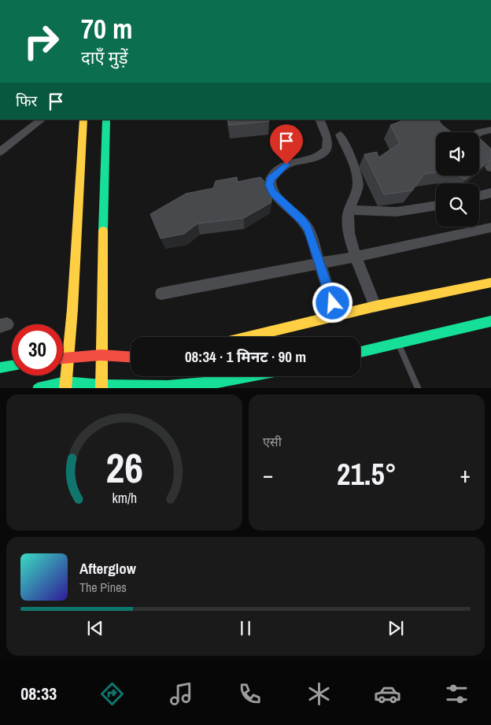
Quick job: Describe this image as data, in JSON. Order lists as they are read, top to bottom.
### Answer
{
  "page": {
    "turn": ["70 m", "दाएँ मुड़ें"],
    "then": "फिर",
    "limit": "30",
    "trip": "08:34 · 1 मिनट · 90 m",
    "tile": "एसी",
    "heat": ["−", "21.5°", "+"],
    "song": ["Afterglow", "The Pines"],
    "tabs": "08:33",
    "gauge": ["26", "km/h"]
  }
}
